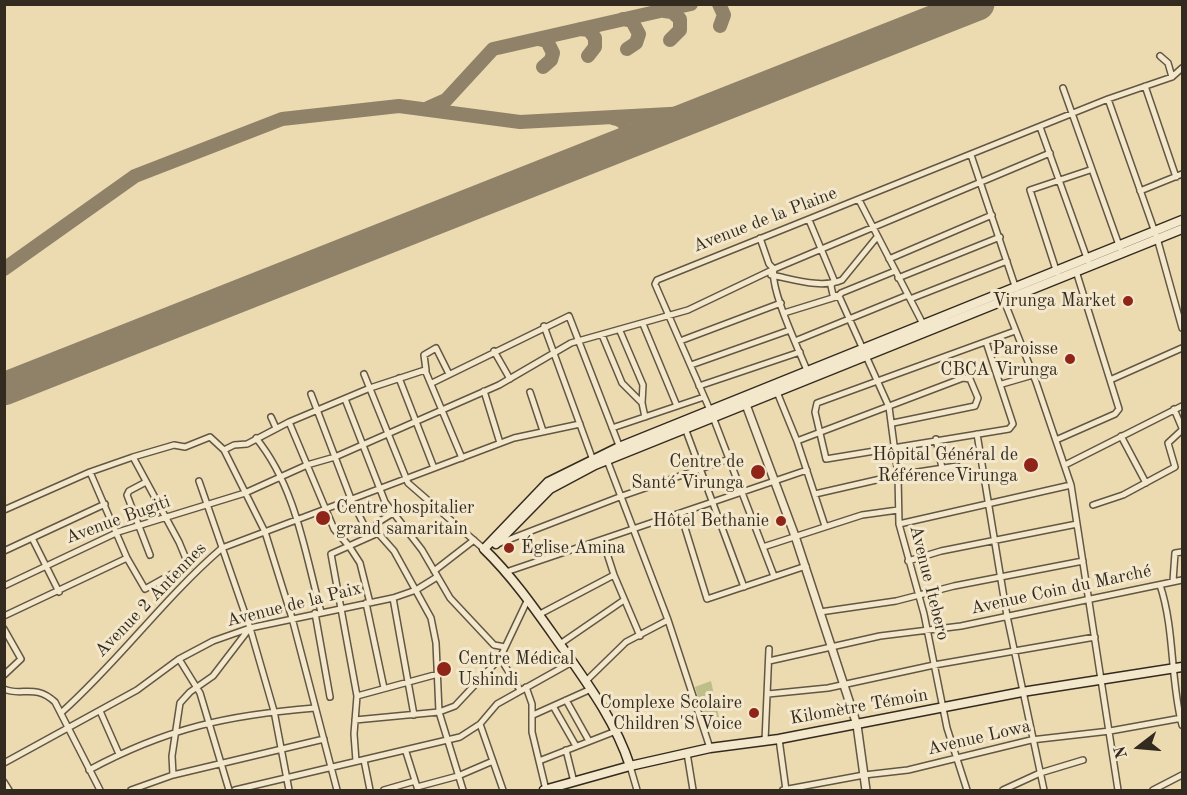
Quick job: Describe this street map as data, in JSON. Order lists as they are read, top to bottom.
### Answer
{
  "streets": {
    "main road": ["Kilomètre Témoin"],
    "street": [
      "Avenue de la Plaine",
      "Avenue Bugiti",
      "Avenue Itebero",
      "Avenue Coin du Marché",
      "Avenue 2 Antennes",
      "Avenue de la Paix",
      "Avenue Lowa"
    ]
  },
  "crossings": [
    ["Avenue de la Plaine", "Avenue Bugiti"],
    ["Avenue de la Plaine", "Avenue Itebero"],
    ["Avenue Bugiti", "Avenue Itebero"],
    ["Avenue Itebero", "Avenue Coin du Marché"],
    ["Avenue Itebero", "Kilomètre Témoin"],
    ["Avenue Itebero", "Avenue Lowa"]
  ],
  "places": [
    "Virunga Market",
    "Paroisse CBCA Virunga",
    "Hôpital Général de RéférenceVirunga",
    "Centre de Santé Virunga",
    "Centre hospitalier grand samaritain",
    "Hôtel Bethanie",
    "Église Amina",
    "Centre Médical Ushindi",
    "Complexe Scolaire Children'S Voice"
  ],
  "north": "left"
}
